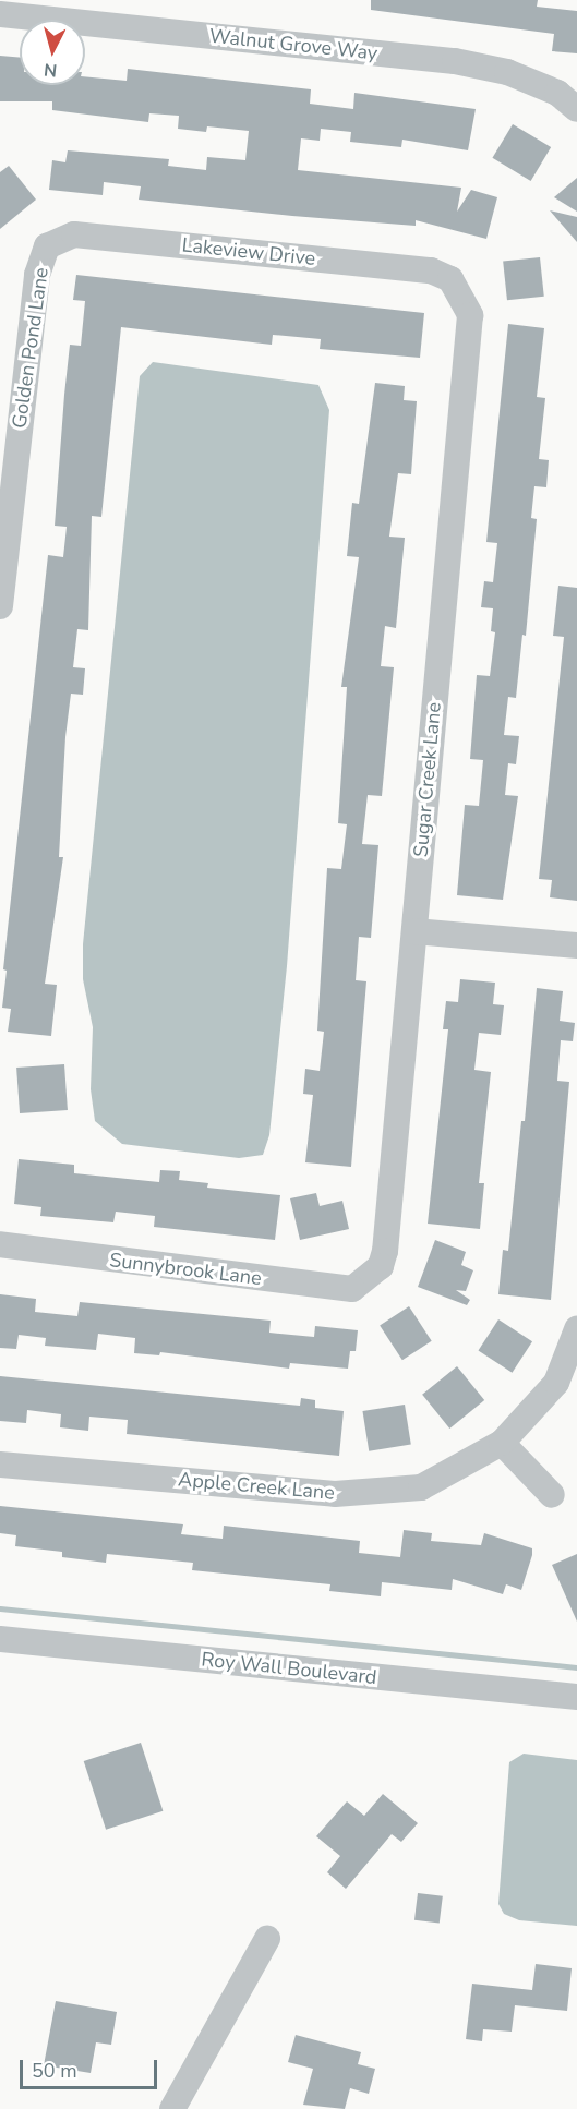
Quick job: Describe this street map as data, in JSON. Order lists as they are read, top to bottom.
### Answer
{
  "streets": {
    "street": [
      "Walnut Grove Way",
      "Lakeview Drive",
      "Golden Pond Lane",
      "Sugar Creek Lane",
      "Sunnybrook Lane",
      "Apple Creek Lane",
      "Roy Wall Boulevard"
    ]
  },
  "crossings": [
    ["Lakeview Drive", "Golden Pond Lane"],
    ["Lakeview Drive", "Sugar Creek Lane"],
    ["Sugar Creek Lane", "Sunnybrook Lane"]
  ],
  "scale_bar": "50 m",
  "north": "bottom"
}
